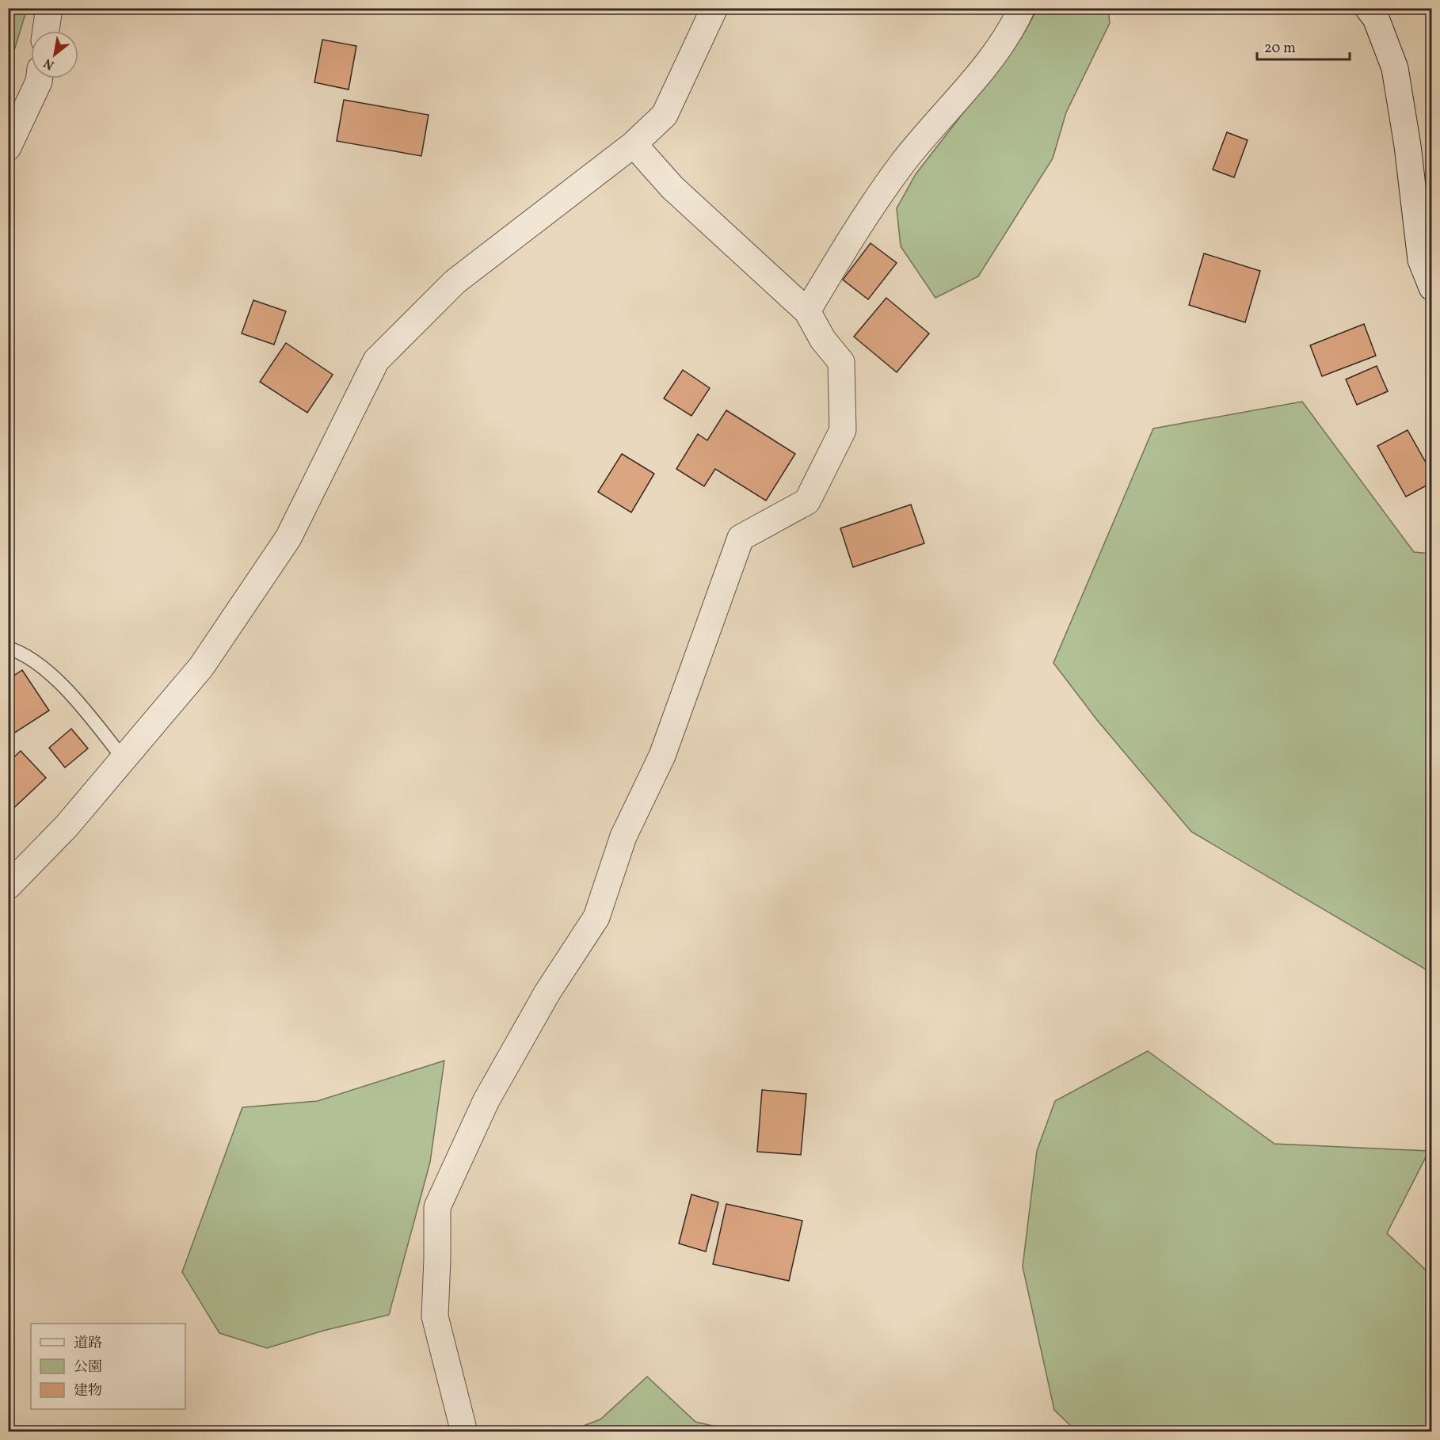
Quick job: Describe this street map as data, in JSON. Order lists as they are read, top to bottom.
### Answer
{
  "legend": ["道路", "公園", "建物"],
  "scale_bar": "20 m",
  "north": "bottom left"
}
